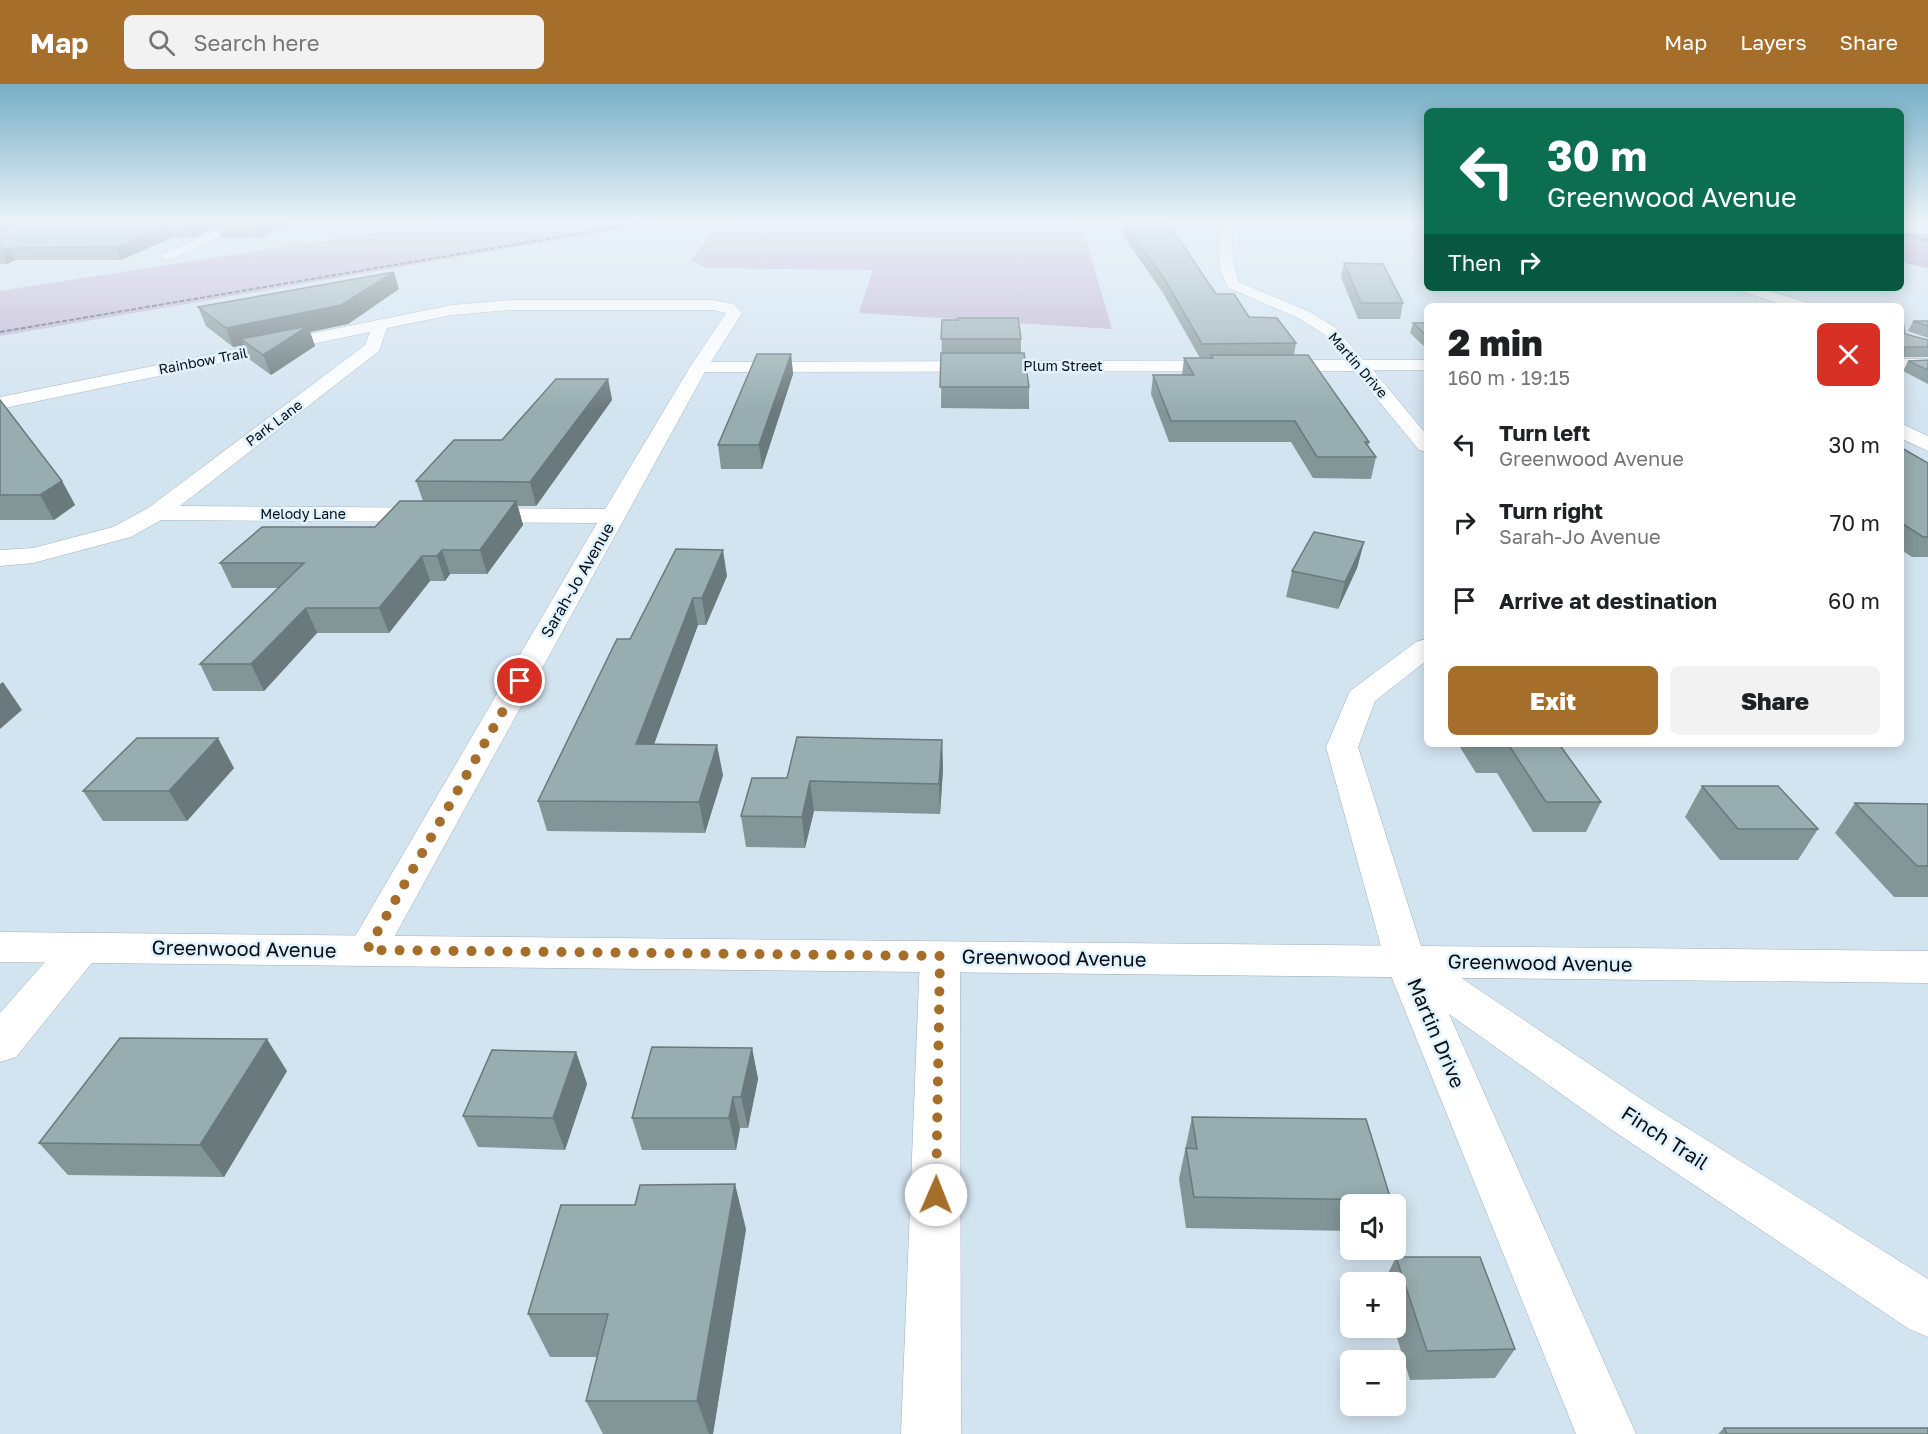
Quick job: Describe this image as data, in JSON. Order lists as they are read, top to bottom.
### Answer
{
  "streets": {
    "street": [
      "Rainbow Trail",
      "Martin Drive",
      "Plum Street",
      "Park Lane",
      "Melody Lane",
      "Sarah-Jo Avenue",
      "Greenwood Avenue",
      "Finch Trail"
    ]
  },
  "crossings": [
    ["Rainbow Trail", "Park Lane"],
    ["Rainbow Trail", "Sarah-Jo Avenue"],
    ["Martin Drive", "Plum Street"],
    ["Martin Drive", "Greenwood Avenue"],
    ["Martin Drive", "Finch Trail"],
    ["Plum Street", "Sarah-Jo Avenue"],
    ["Park Lane", "Melody Lane"],
    ["Melody Lane", "Sarah-Jo Avenue"],
    ["Sarah-Jo Avenue", "Greenwood Avenue"],
    ["Greenwood Avenue", "Finch Trail"]
  ],
  "page": {
    "header": "Map",
    "search": "Search here",
    "nav": ["Map", "Layers", "Share"],
    "turn": ["30 m", "Greenwood Avenue"],
    "then": "Then",
    "heading": ["2 min", "160 m · 19:15"],
    "list": [
      {
        "name": "Turn left",
        "note": "Greenwood Avenue",
        "value": "30 m"
      },
      {
        "name": "Turn right",
        "note": "Sarah-Jo Avenue",
        "value": "70 m"
      },
      {
        "name": "Arrive at destination",
        "value": "60 m"
      }
    ],
    "buttons": ["Exit", "Share"],
    "map_buttons": ["+", "−"]
  }
}
